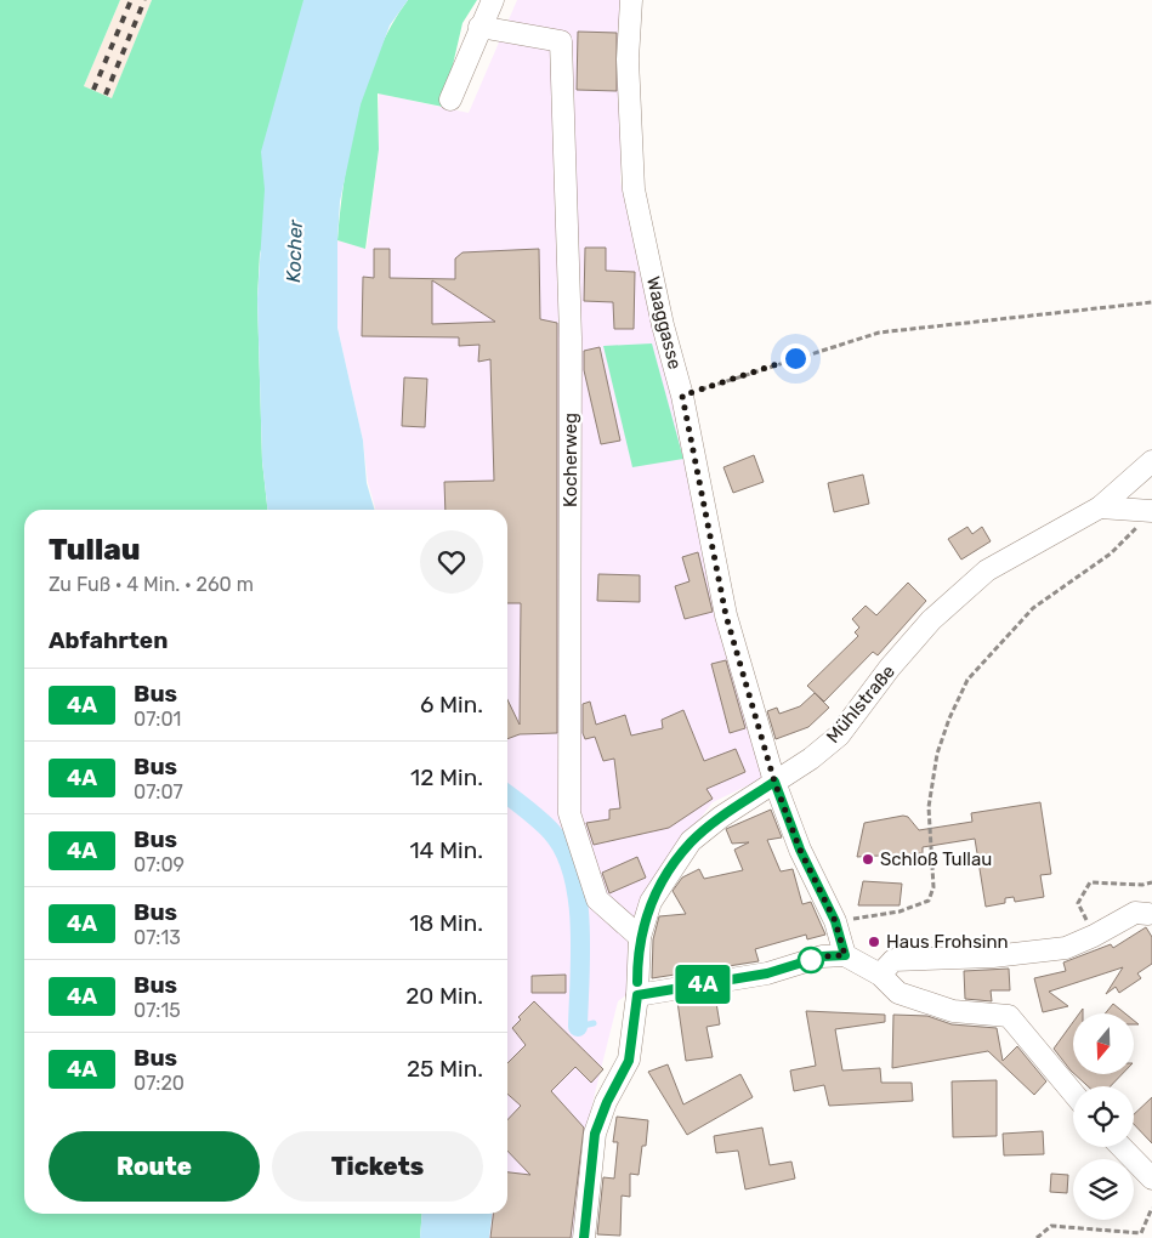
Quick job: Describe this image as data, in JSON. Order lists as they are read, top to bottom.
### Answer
{
  "streets": {
    "street": ["Waaggasse", "Kocherweg", "Mühlstraße"]
  },
  "crossings": [
    ["Waaggasse", "Mühlstraße"],
    ["Kocherweg", "Mühlstraße"]
  ],
  "water": ["Kocher"],
  "places": ["Schloß Tullau", "Haus Frohsinn"],
  "lines": ["bus line 4A"],
  "north": "bottom",
  "page": {
    "on_map": "4A",
    "heading": [
      ["Tullau", "Zu Fuß · 4 Min. · 260 m"],
      "Abfahrten"
    ],
    "list": [
      {
        "mark": "4A",
        "name": "Bus",
        "note": "07:01",
        "value": "6 Min."
      },
      {
        "mark": "4A",
        "name": "Bus",
        "note": "07:07",
        "value": "12 Min."
      },
      {
        "mark": "4A",
        "name": "Bus",
        "note": "07:09",
        "value": "14 Min."
      },
      {
        "mark": "4A",
        "name": "Bus",
        "note": "07:13",
        "value": "18 Min."
      },
      {
        "mark": "4A",
        "name": "Bus",
        "note": "07:15",
        "value": "20 Min."
      },
      {
        "mark": "4A",
        "name": "Bus",
        "note": "07:20",
        "value": "25 Min."
      }
    ],
    "buttons": ["Route", "Tickets"]
  }
}
